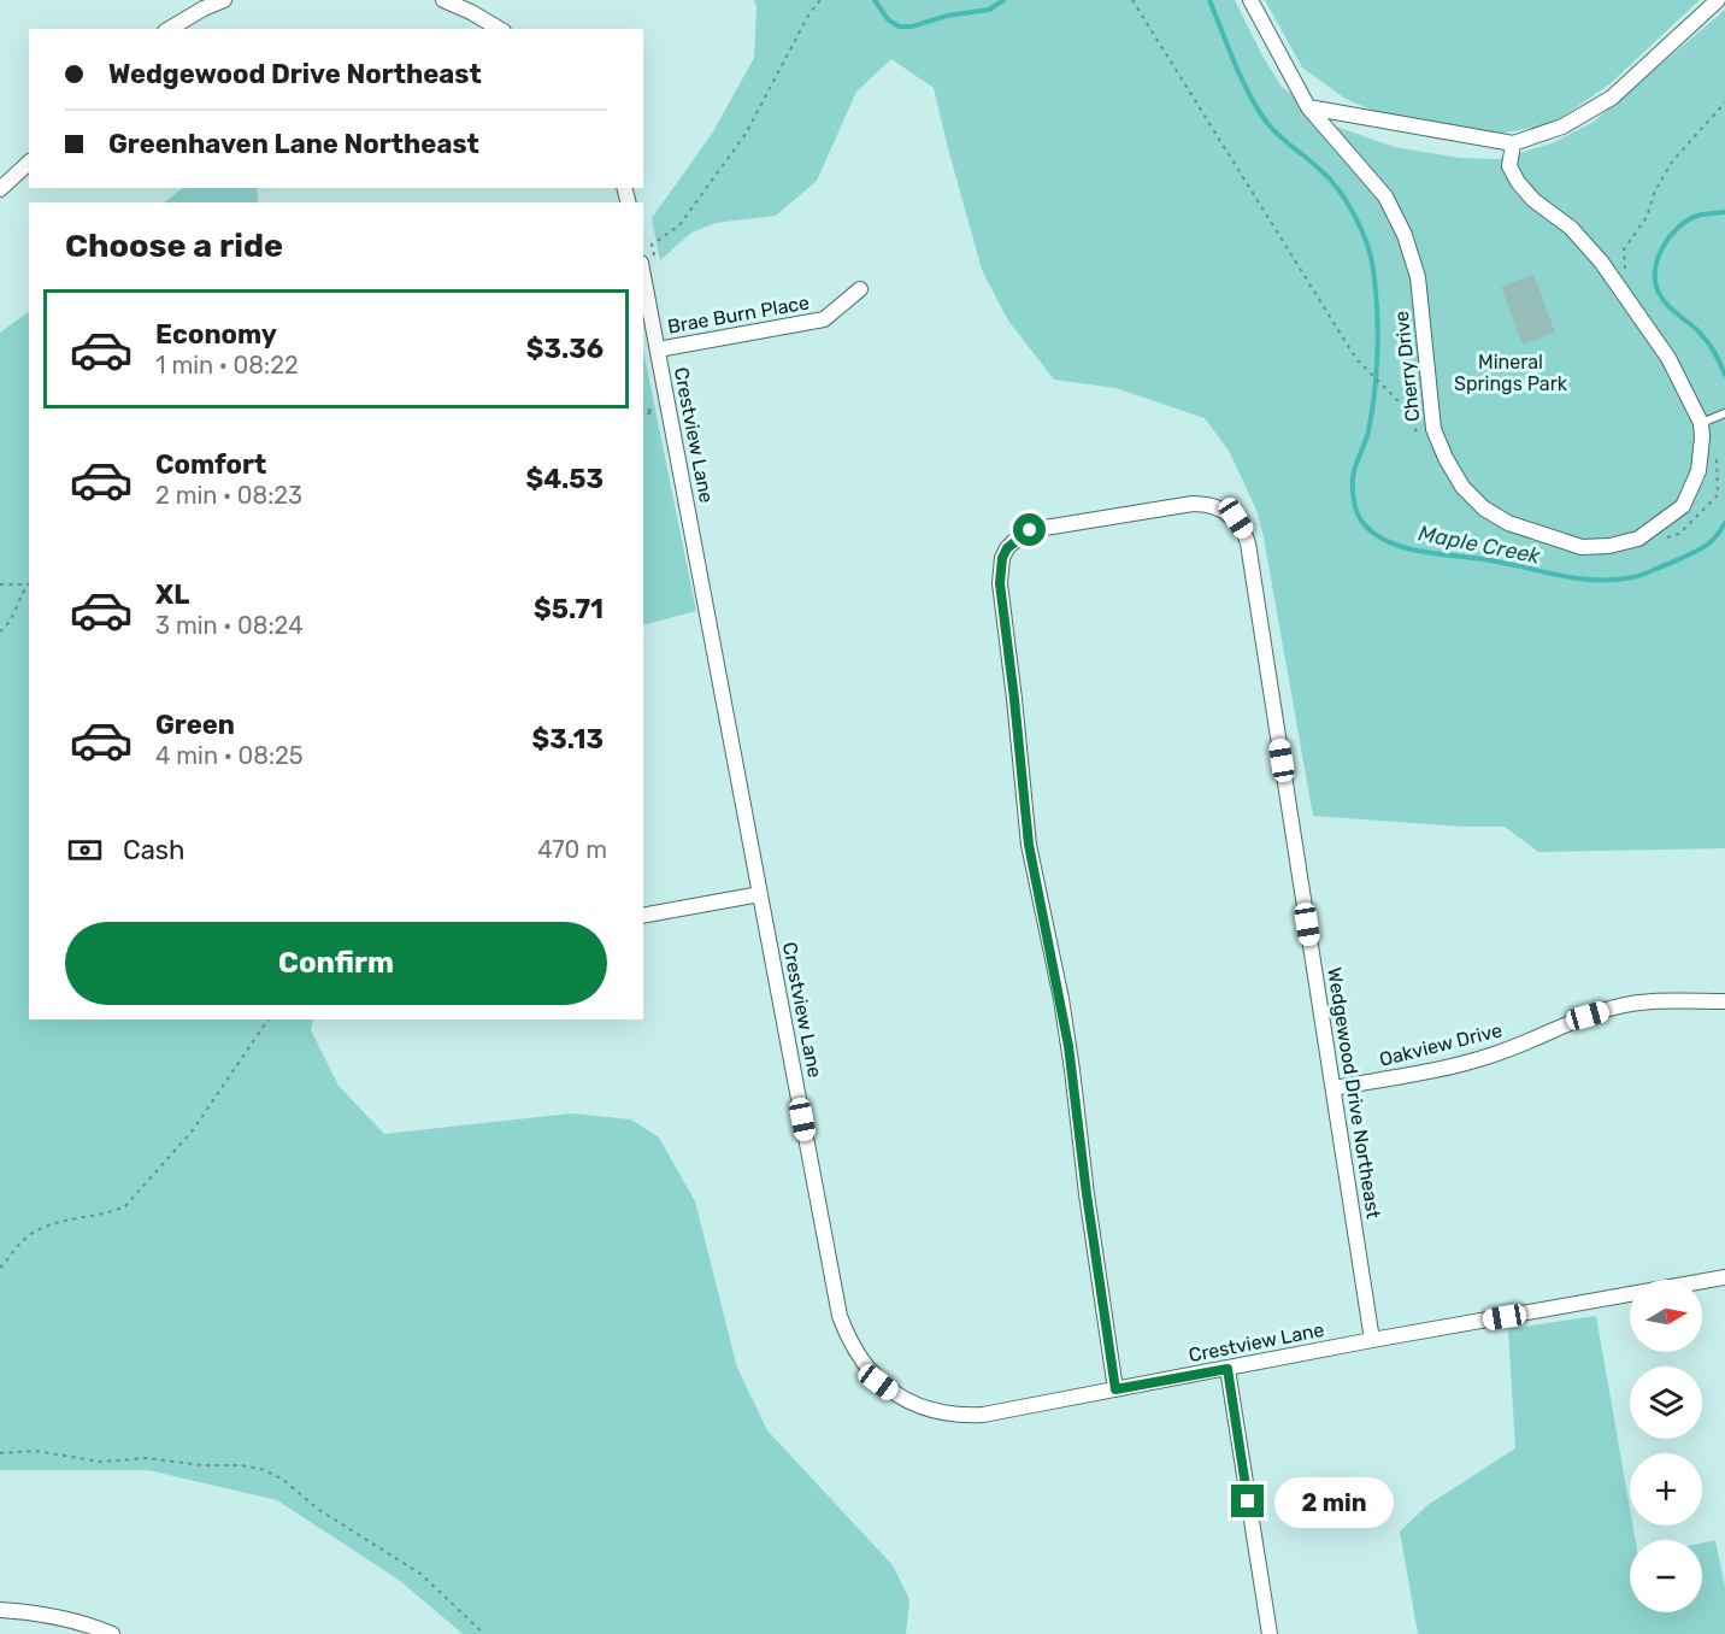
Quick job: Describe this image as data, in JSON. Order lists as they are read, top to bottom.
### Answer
{
  "streets": {
    "street": [
      "Brae Burn Place",
      "Cherry Drive",
      "Crestview Lane",
      "Oakview Drive",
      "Wedgewood Drive Northeast"
    ]
  },
  "crossings": [
    ["Brae Burn Place", "Crestview Lane"],
    ["Crestview Lane", "Wedgewood Drive Northeast"],
    ["Oakview Drive", "Wedgewood Drive Northeast"]
  ],
  "water": ["Maple Creek"],
  "parks": ["Mineral Springs Park"],
  "north": "right",
  "page": {
    "banner": ["Wedgewood Drive Northeast", "Greenhaven Lane Northeast"],
    "heading": "Choose a ride",
    "list": [
      {
        "name": "Economy",
        "note": "1 min · 08:22",
        "value": "$3.36"
      },
      {
        "name": "Comfort",
        "note": "2 min · 08:23",
        "value": "$4.53"
      },
      {
        "name": "XL",
        "note": "3 min · 08:24",
        "value": "$5.71"
      },
      {
        "name": "Green",
        "note": "4 min · 08:25",
        "value": "$3.13"
      }
    ],
    "pay": ["Cash", "470 m"],
    "buttons": "Confirm",
    "map_buttons": ["+", "−"],
    "bubble": "2 min"
  }
}
